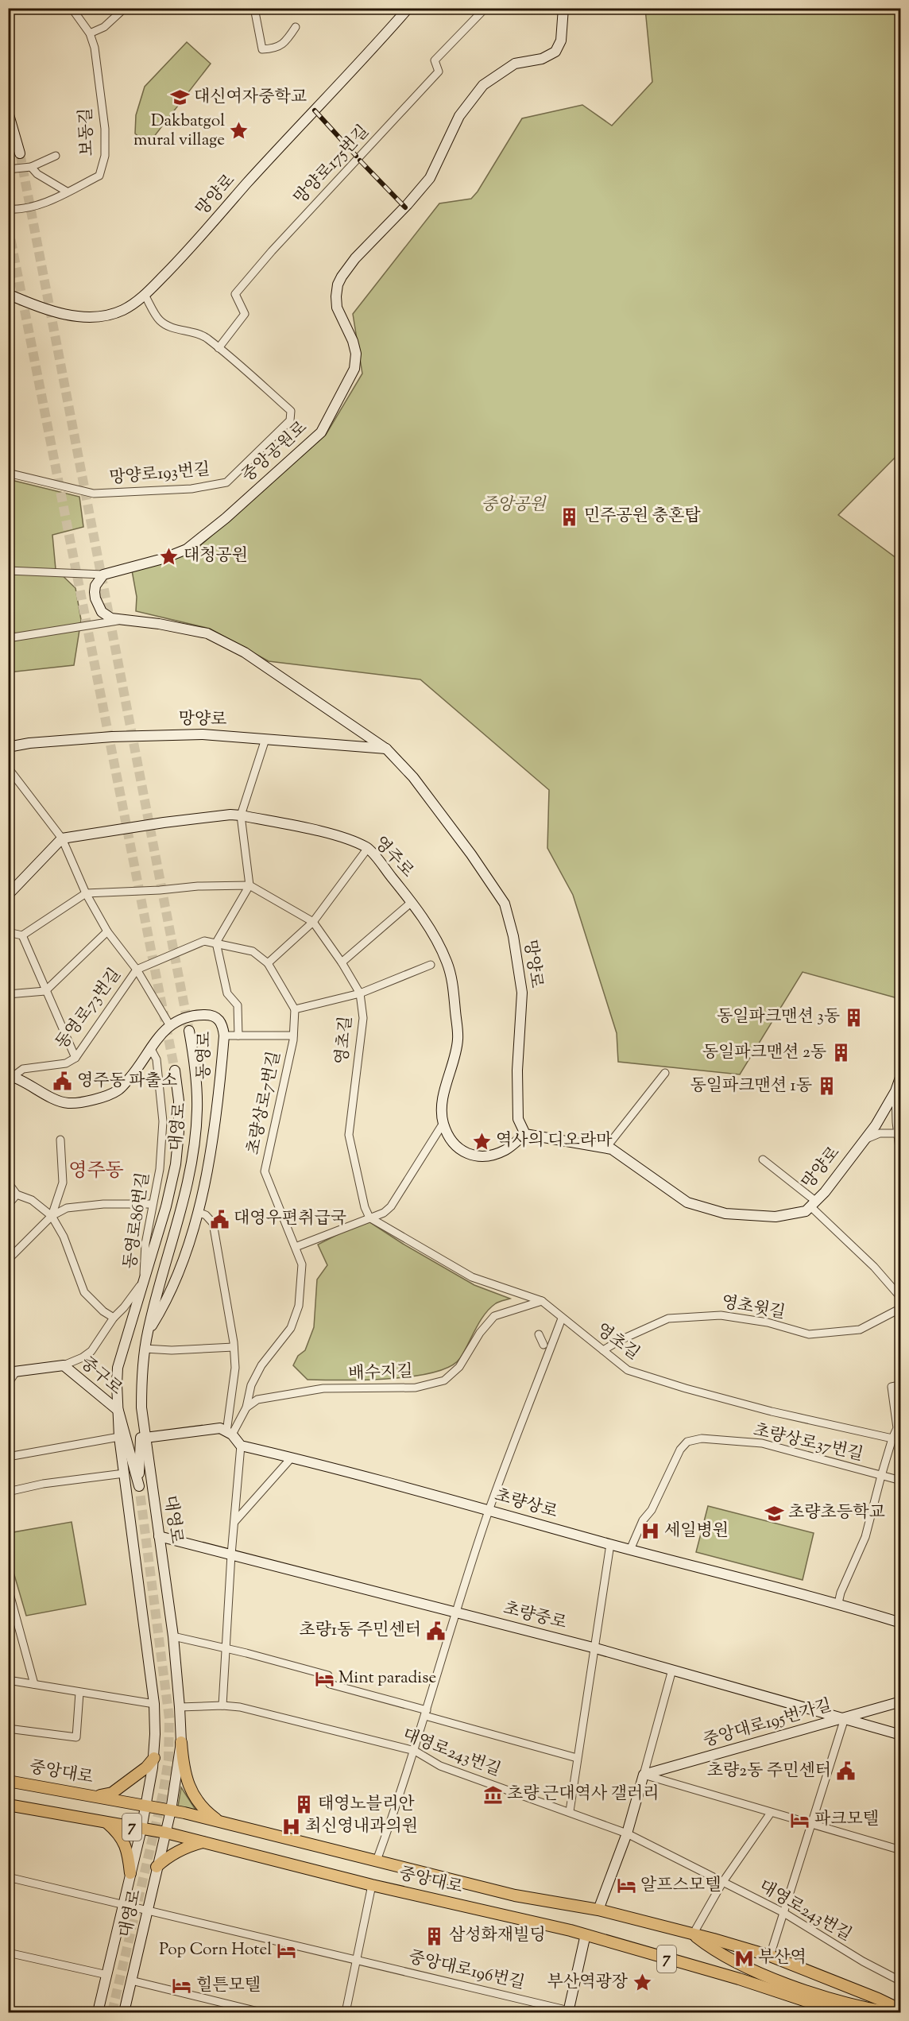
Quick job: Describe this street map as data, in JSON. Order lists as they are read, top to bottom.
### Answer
{
  "streets": {
    "main road": ["중앙대로", "7"],
    "street": [
      "보동길",
      "망양로175번길",
      "망양로",
      "중앙공원로",
      "망양로193번길",
      "영주로",
      "동영로73번길",
      "영초길",
      "동영로",
      "초량상로7번길",
      "대영로",
      "동영로86번길",
      "영초윗길",
      "배수지길",
      "중구로",
      "초량상로37번길",
      "초량상로",
      "초량중로",
      "중앙대로195번가길",
      "대영로243번길",
      "중앙대로196번길"
    ]
  },
  "crossings": [
    ["망양로175번길", "망양로193번길"],
    ["망양로", "망양로193번길"],
    ["망양로", "영주로"],
    ["동영로73번길", "초량상로7번길"],
    ["영초길", "영초윗길"],
    ["영초길", "배수지길"],
    ["동영로", "대영로"],
    ["초량상로7번길", "배수지길"],
    ["대영로", "동영로86번길"],
    ["대영로", "중구로"],
    ["대영로", "초량중로"],
    ["대영로", "대영로243번길"],
    ["대영로", "중앙대로"],
    ["대영로", "중앙대로196번길"],
    ["동영로86번길", "중구로"],
    ["초량상로37번길", "초량상로"],
    ["초량중로", "중앙대로195번가길"],
    ["중앙대로", "중앙대로196번길"]
  ],
  "districts": ["영주동"],
  "parks": ["중앙공원"],
  "places": {
    "school or university": ["대신여자중학교", "초량초등학교"],
    "place": [
      "Dakbatgol mural village",
      "대청공원",
      "역사의 디오라마",
      "부산역광장"
    ],
    "building": [
      "민주공원 충혼탑",
      "동일파크맨션 3동",
      "동일파크맨션 2동",
      "동일파크맨션 1동",
      "태영노블리안",
      "삼성화재빌딩"
    ],
    "public building": [
      "영주동 파출소",
      "대영우편취급국",
      "초량1동 주민센터",
      "초량2동 주민센터"
    ],
    "hospital": ["세일병원", "최신영내과의원"],
    "hotel": [
      "Mint paradise",
      "파크모텔",
      "알프스모텔",
      "Pop Corn Hotel",
      "힐튼모텔"
    ],
    "museum": ["초량 근대역사 갤러리"],
    "metro station": ["부산역"]
  }
}
